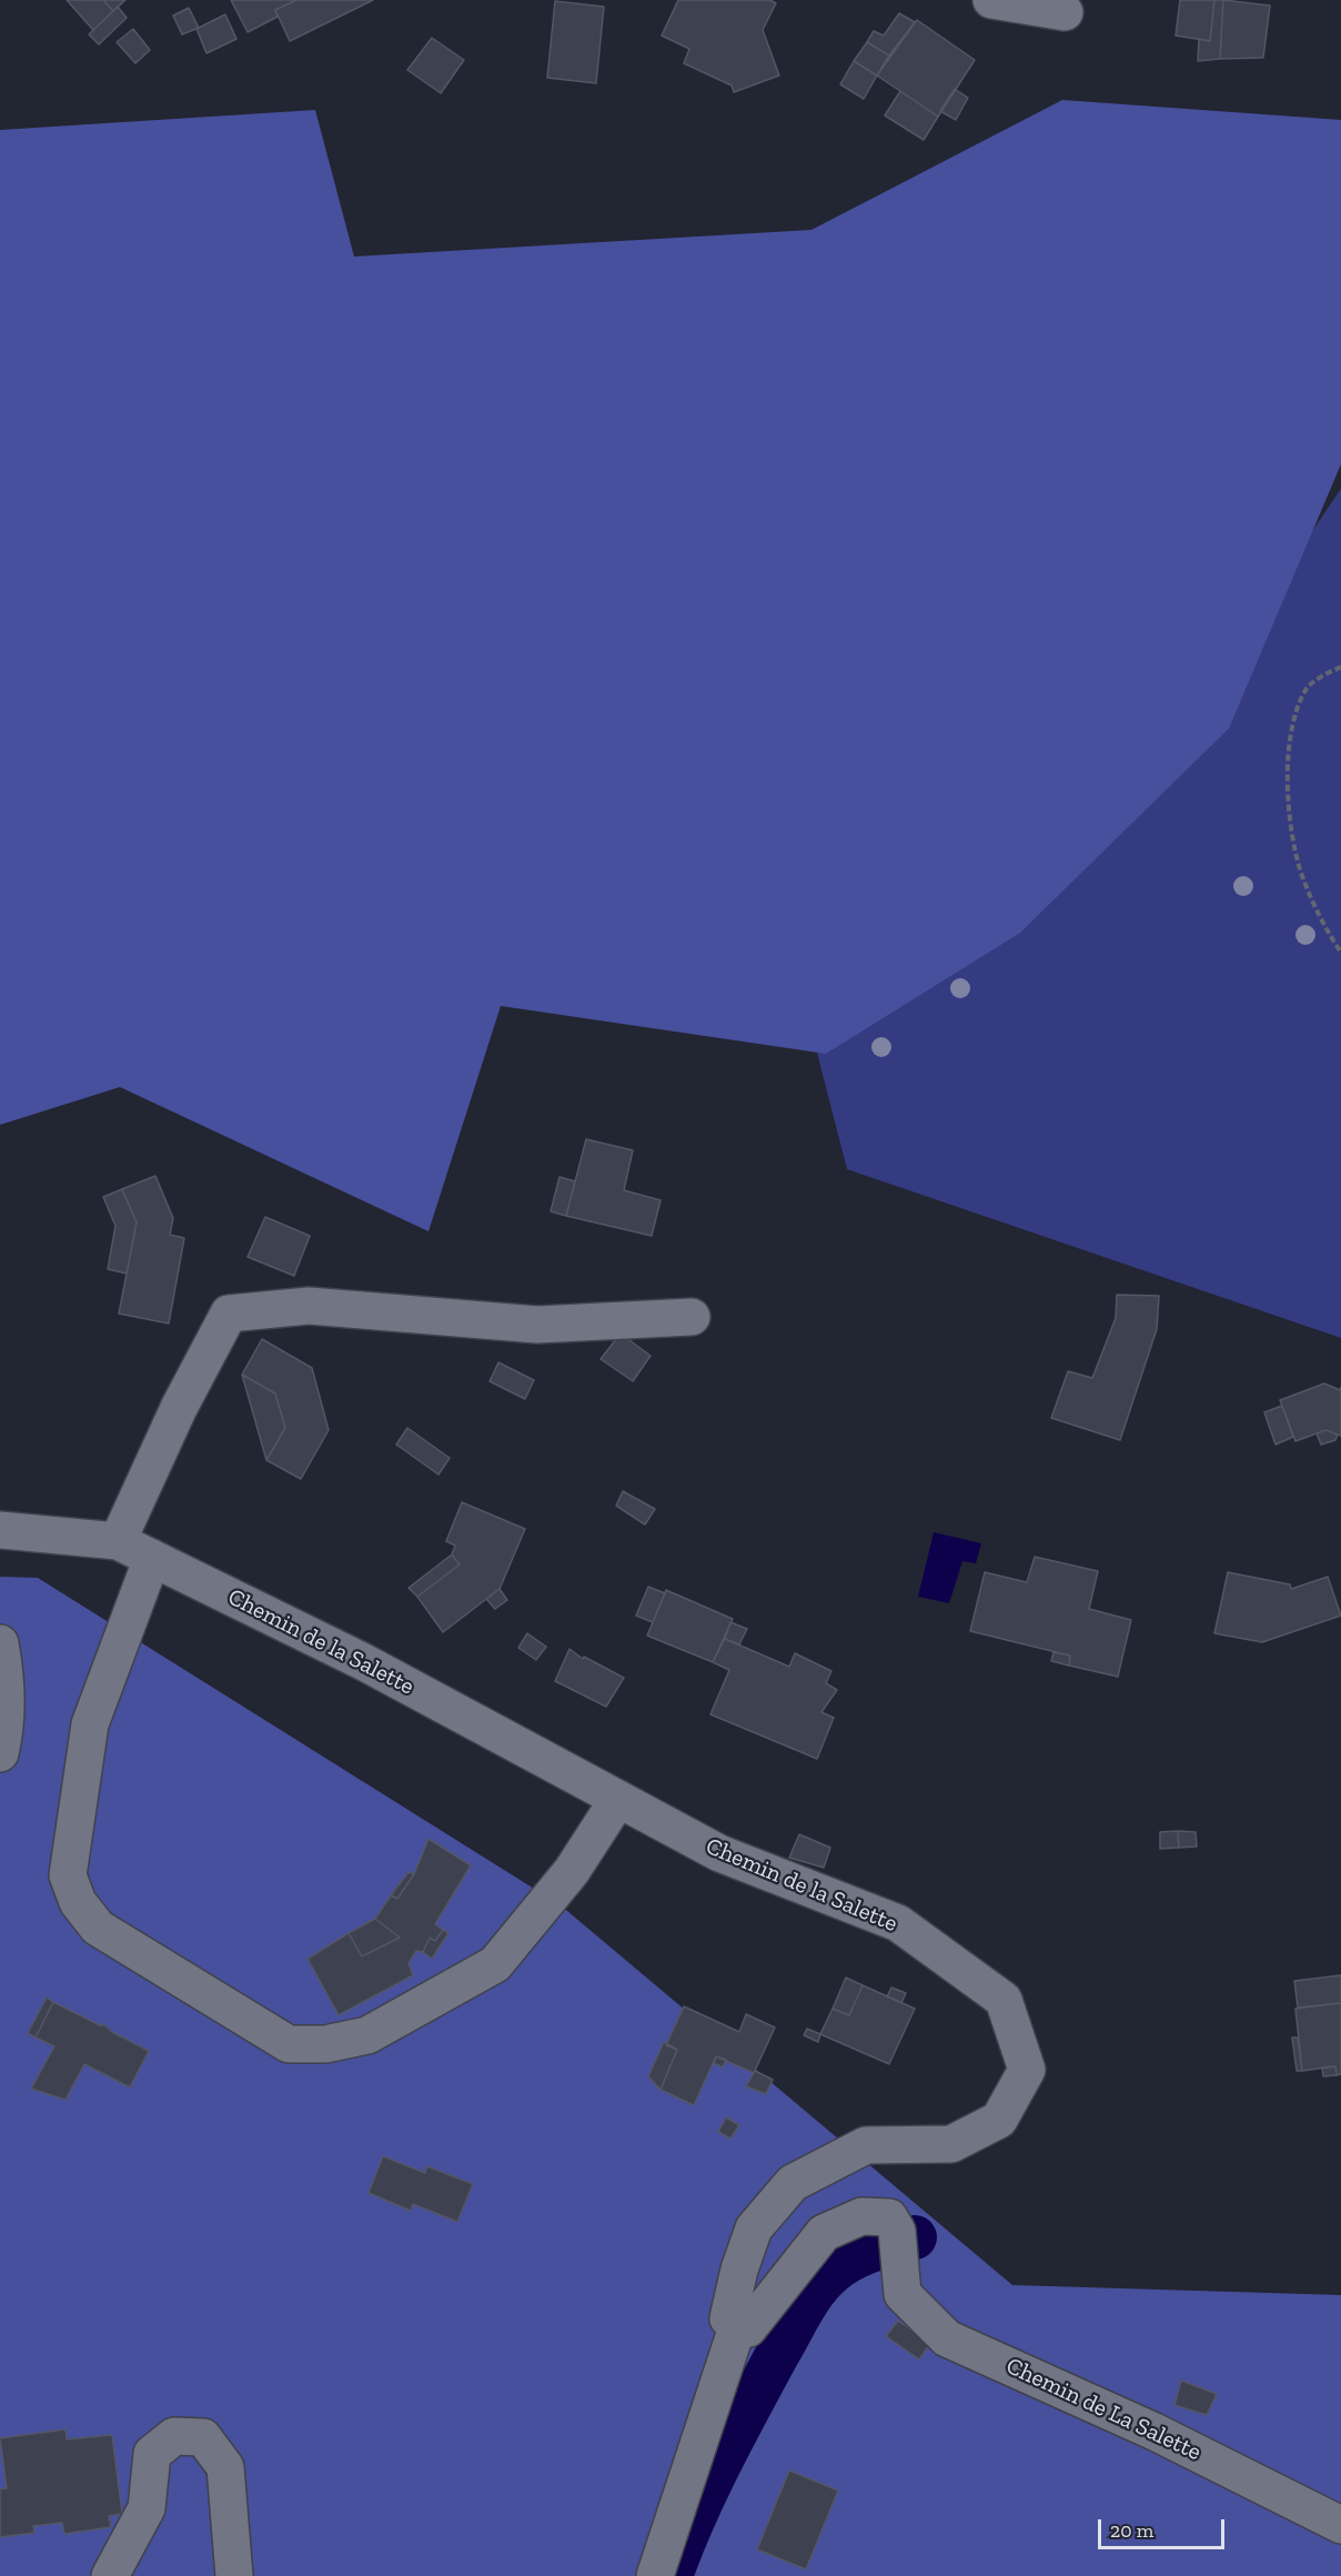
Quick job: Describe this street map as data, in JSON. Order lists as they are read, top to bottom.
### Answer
{
  "streets": {
    "street": ["Chemin de la Salette", "Chemin de La Salette"]
  },
  "crossings": [
    ["Chemin de la Salette", "Chemin de La Salette"]
  ],
  "scale_bar": "20 m"
}
